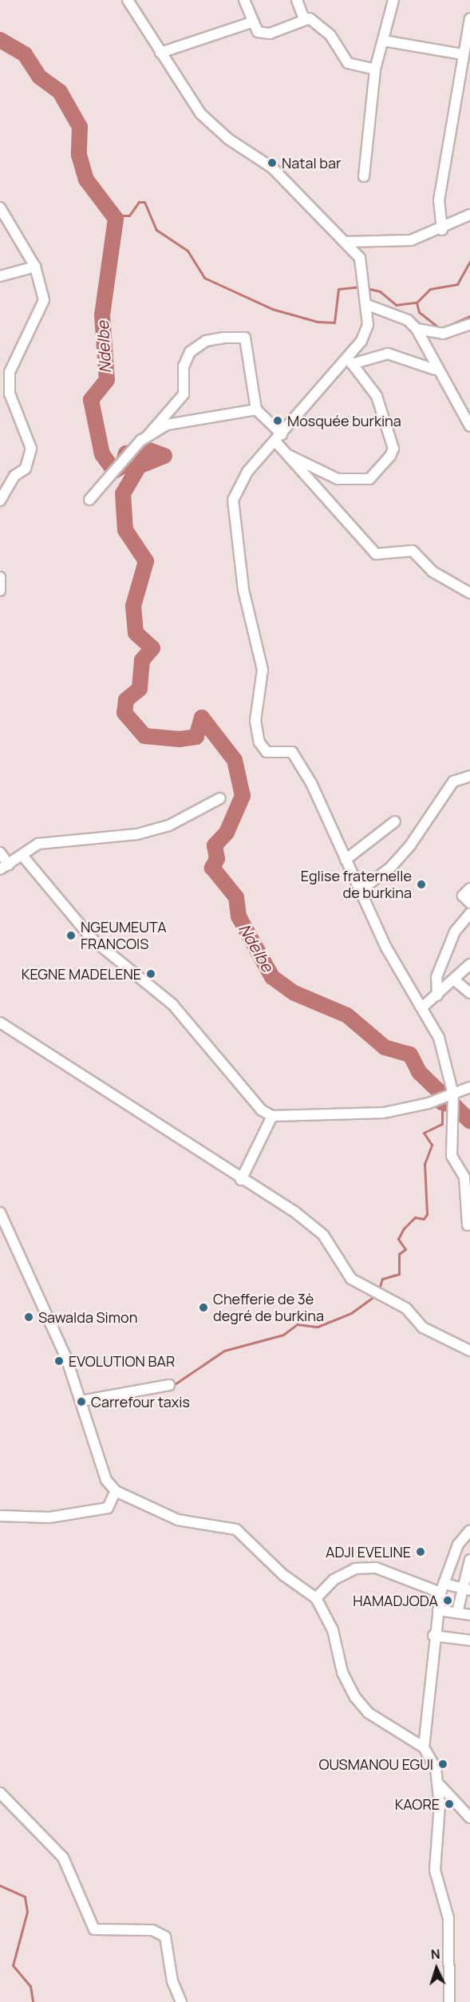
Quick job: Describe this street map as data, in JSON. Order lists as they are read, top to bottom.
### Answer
{
  "water": ["Ndelbe"],
  "places": [
    "Natal bar",
    "Mosquée burkina",
    "Eglise fraternelle de burkina",
    "NGEUMEUTA FRANCOIS",
    "KEGNE MADELENE",
    "Chefferie de 3è degré de burkina",
    "Sawalda Simon",
    "EVOLUTION BAR",
    "Carrefour taxis",
    "ADJI EVELINE",
    "HAMADJODA",
    "OUSMANOU EGUI",
    "KAORE"
  ],
  "north": "top"
}
